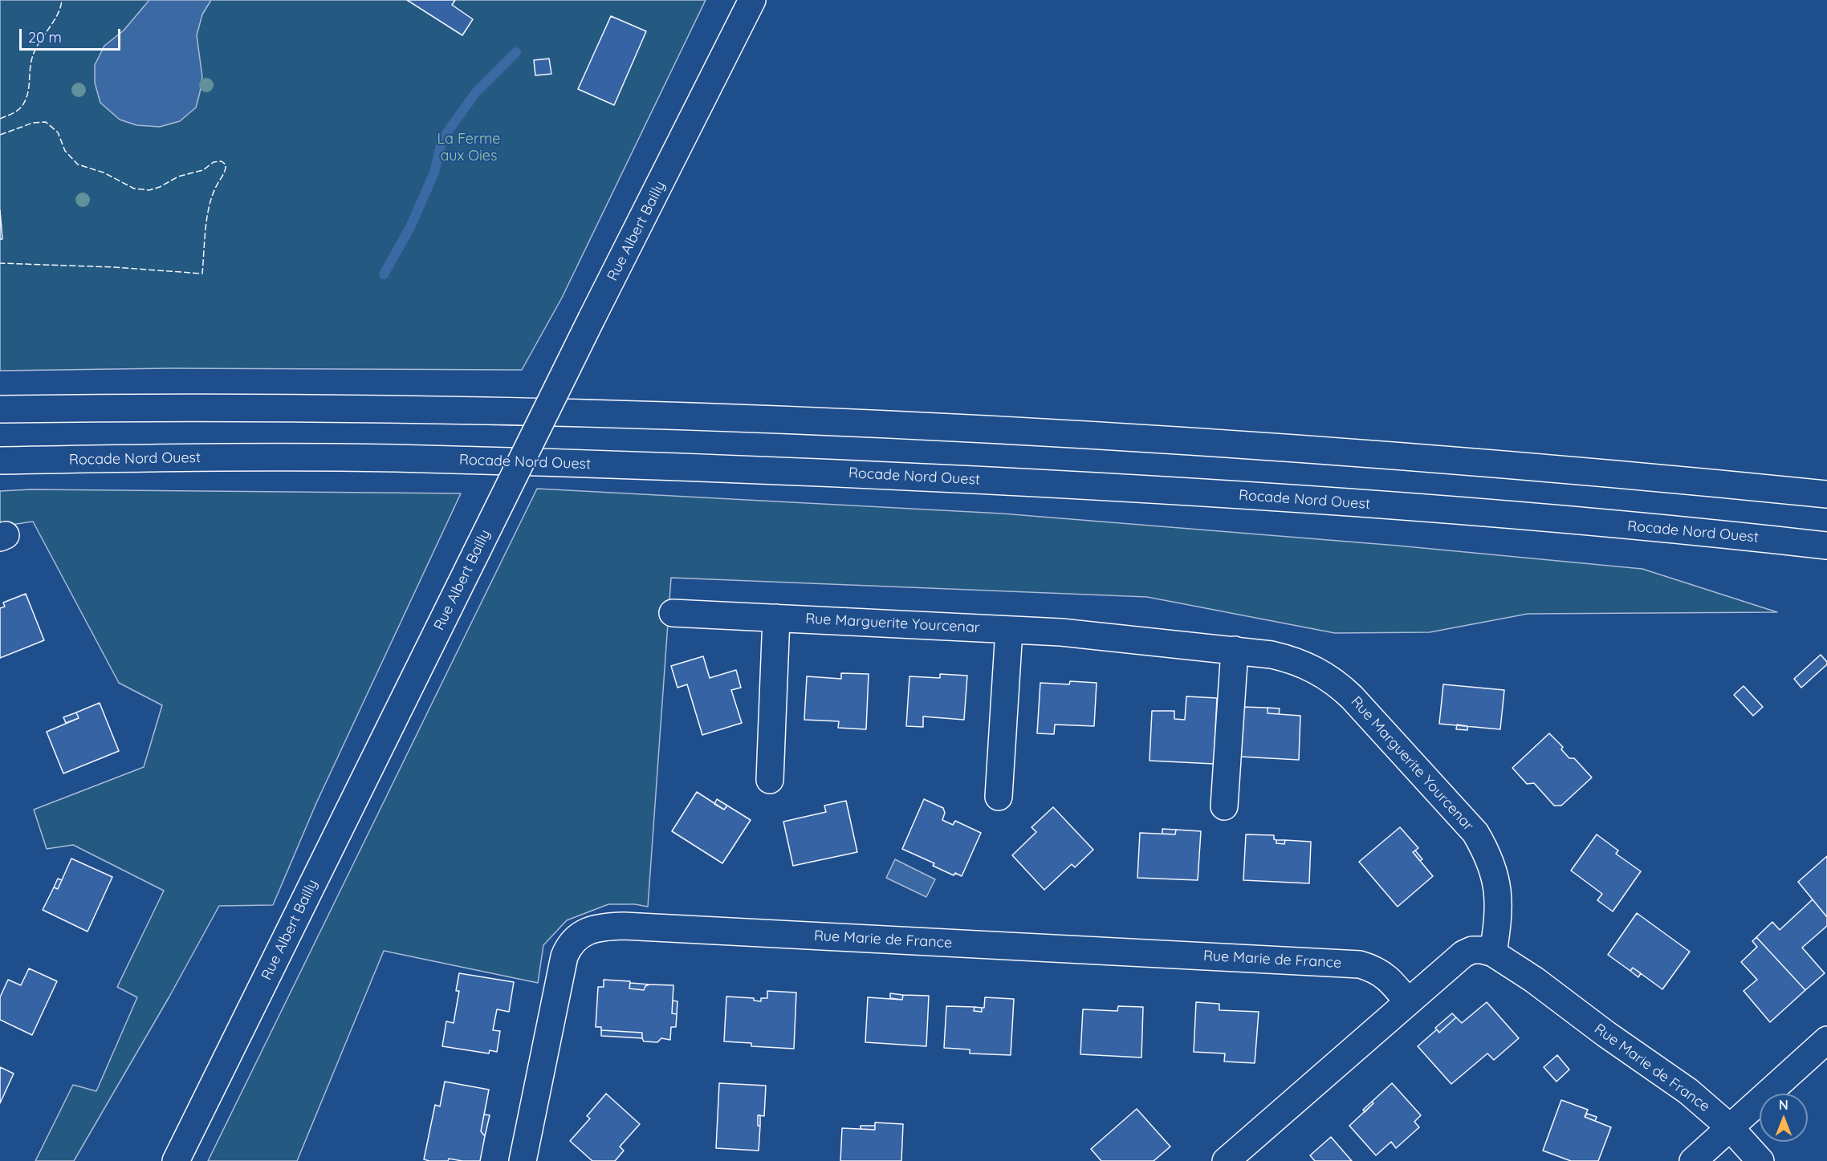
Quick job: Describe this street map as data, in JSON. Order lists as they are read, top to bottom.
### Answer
{
  "streets": {
    "main road": [
      "Rue Albert Bailly",
      "Rocade Nord Ouest",
      "Rue Marguerite Yourcenar",
      "Rue Marie de France"
    ]
  },
  "crossings": [
    ["Rue Marguerite Yourcenar", "Rue Marie de France"]
  ],
  "parks": ["La Ferme aux Oies"],
  "scale_bar": "20 m",
  "north": "top"
}
